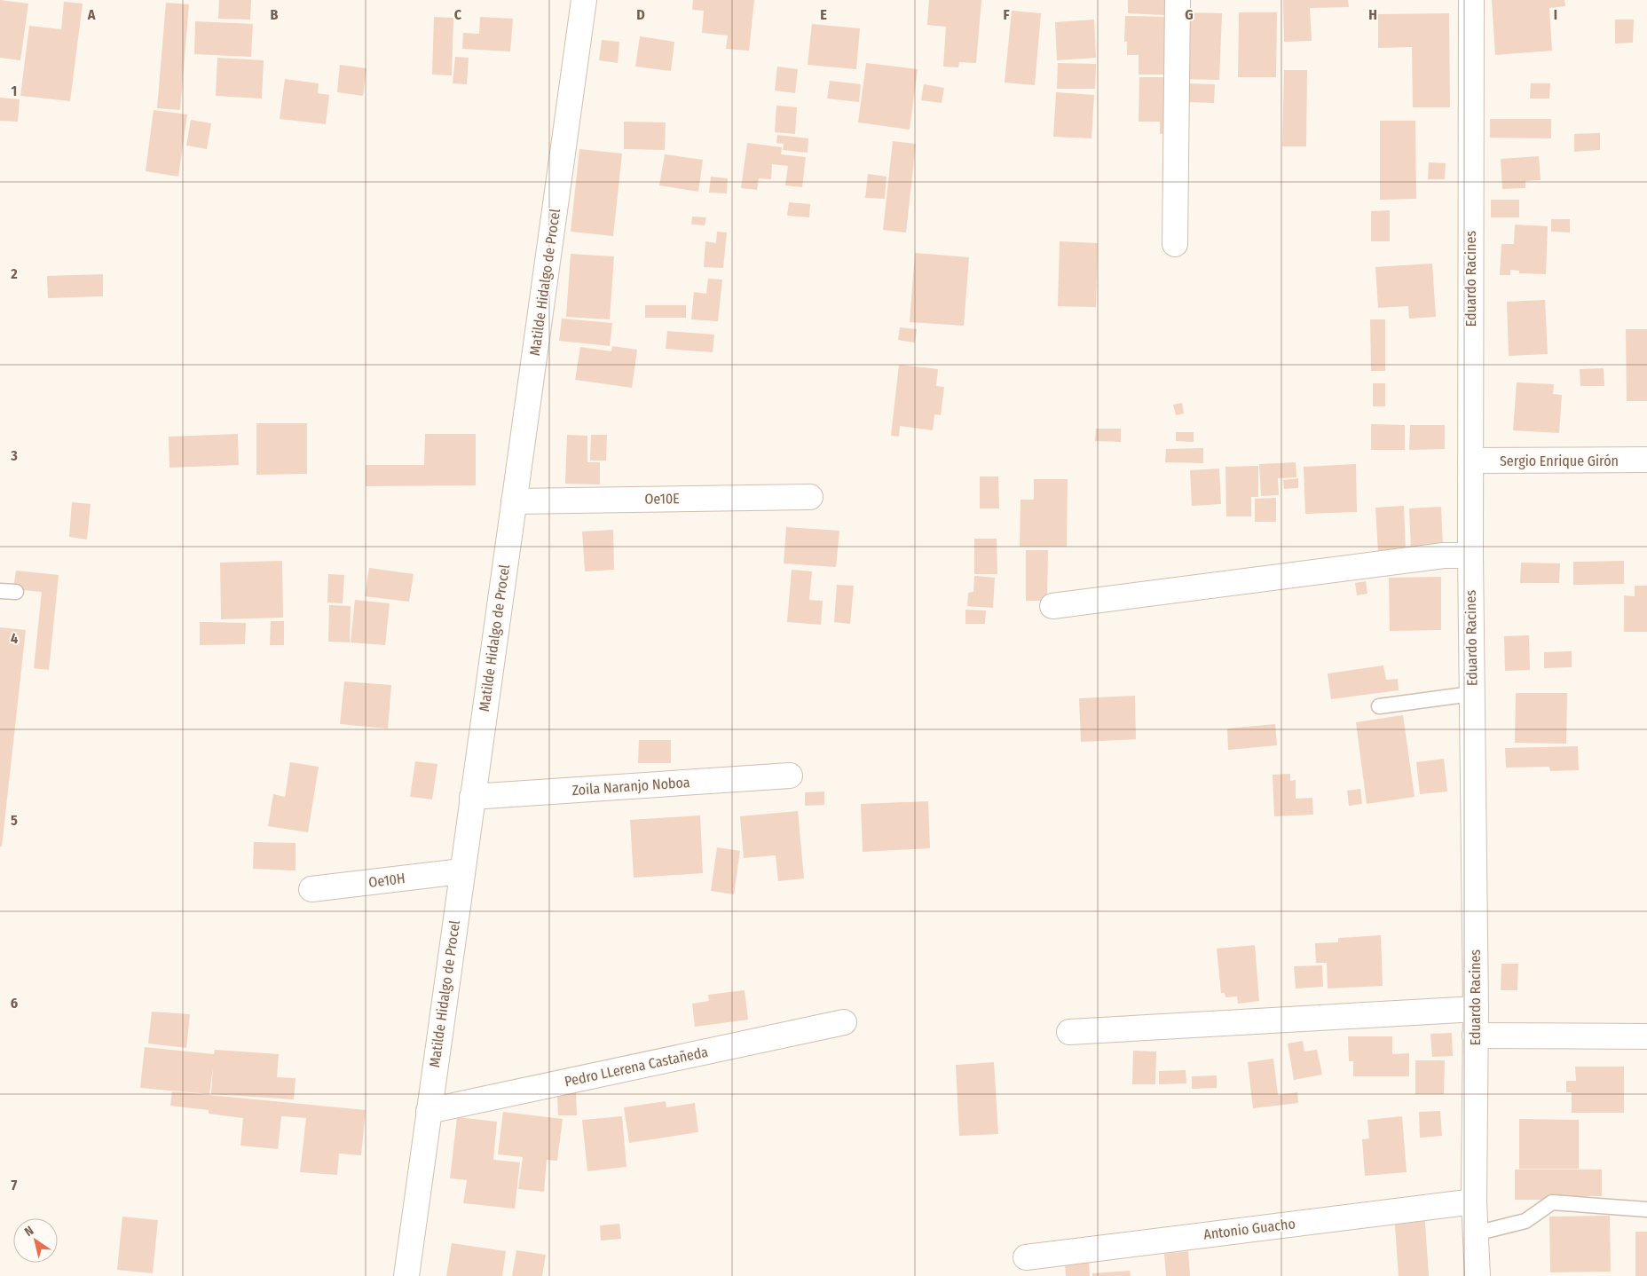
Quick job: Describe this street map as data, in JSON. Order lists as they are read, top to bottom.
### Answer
{
  "streets": {
    "street": [
      "Eduardo Racines",
      "Matilde Hidalgo de Procel",
      "Sergio Enrique Girón",
      "Oe10E",
      "Zoila Naranjo Noboa",
      "Oe10H",
      "Pedro LLerena Castañeda",
      "Antonio Guacho"
    ]
  },
  "crossings": [
    ["Eduardo Racines", "Sergio Enrique Girón"],
    ["Eduardo Racines", "Antonio Guacho"],
    ["Matilde Hidalgo de Procel", "Oe10E"],
    ["Matilde Hidalgo de Procel", "Zoila Naranjo Noboa"],
    ["Matilde Hidalgo de Procel", "Oe10H"],
    ["Matilde Hidalgo de Procel", "Pedro LLerena Castañeda"]
  ],
  "north": "top left",
  "grid": {
    "columns": [
      "A",
      "B",
      "C",
      "D",
      "E",
      "F",
      "G",
      "H",
      "I"
    ],
    "rows": [
      "1",
      "2",
      "3",
      "4",
      "5",
      "6",
      "7"
    ]
  }
}
